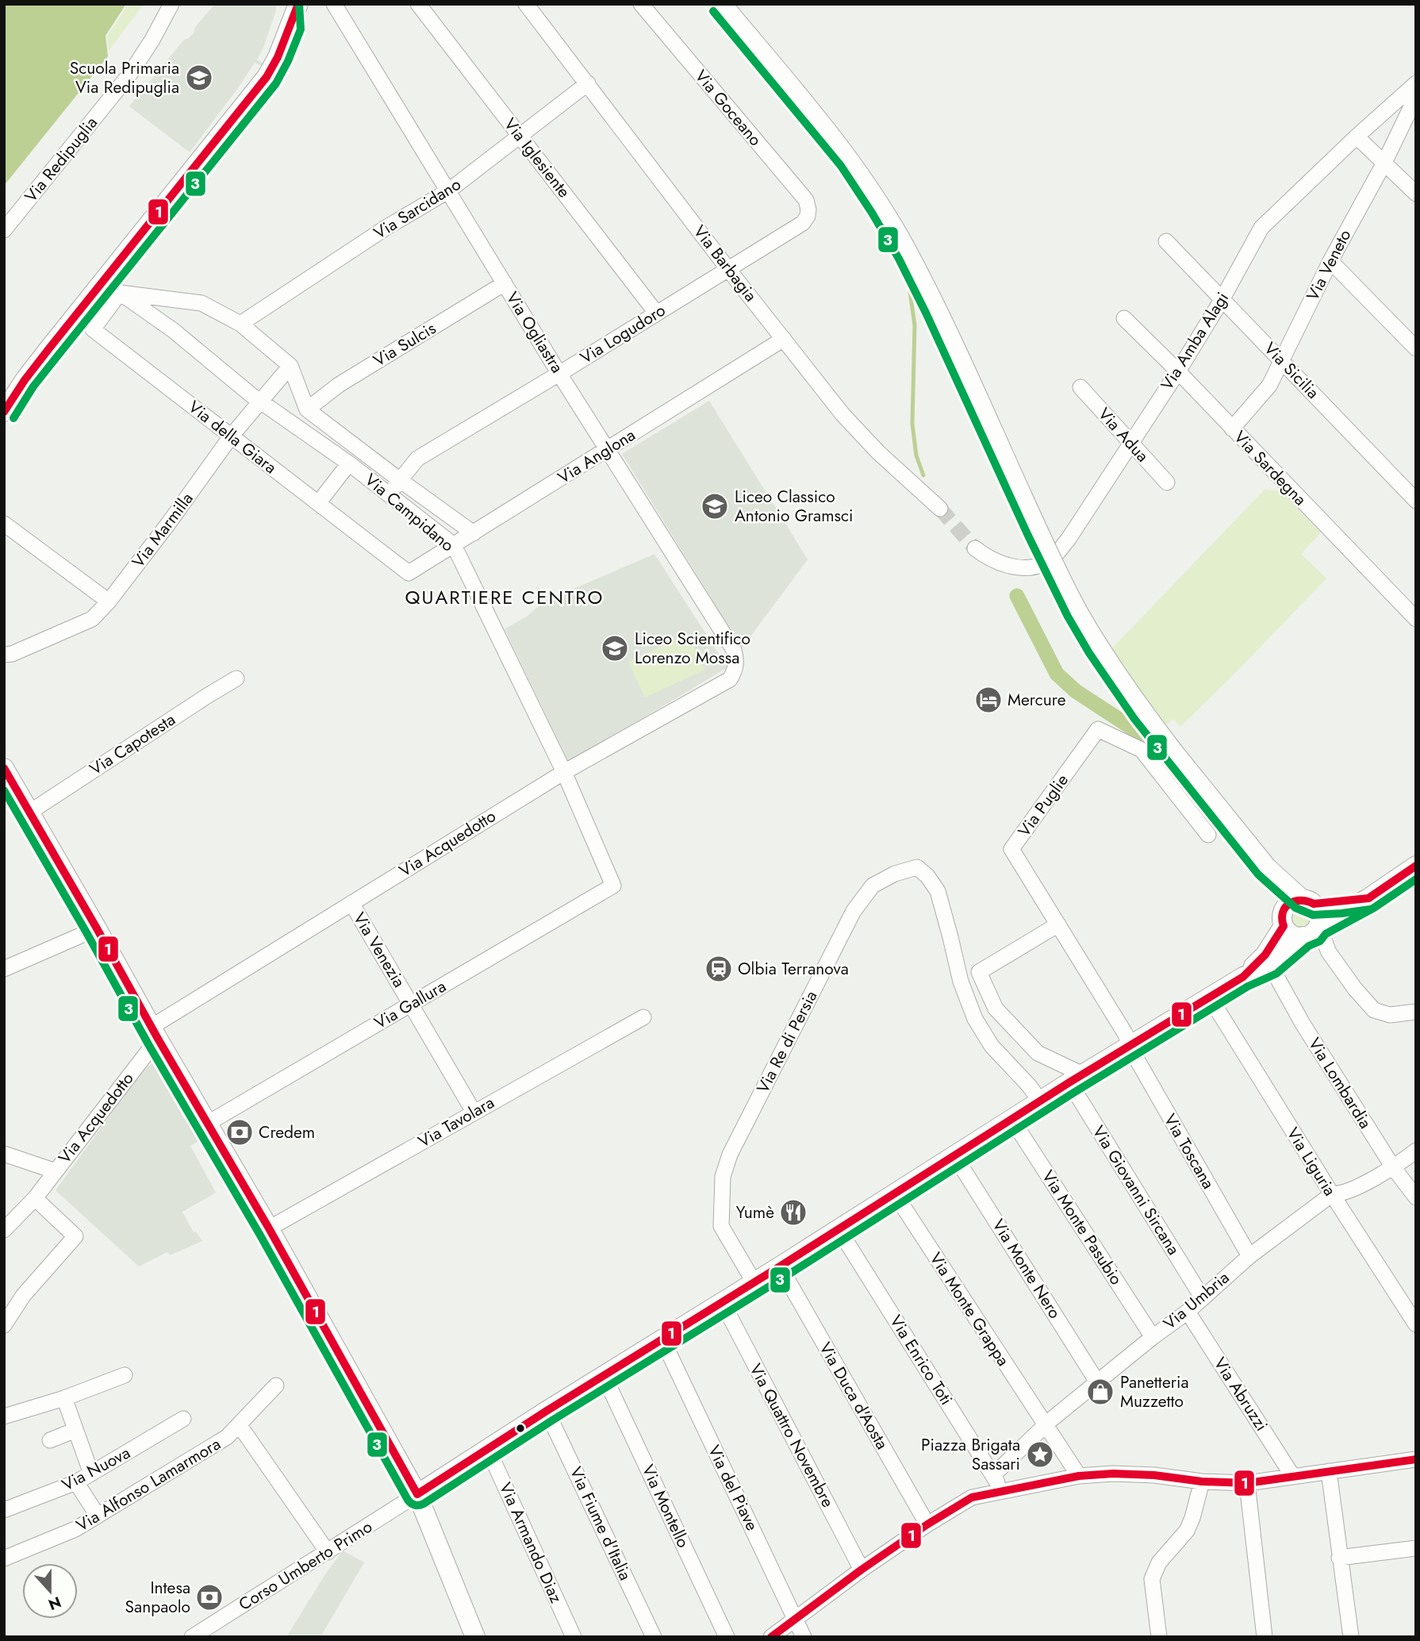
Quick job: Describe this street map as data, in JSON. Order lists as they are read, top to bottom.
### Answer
{
  "streets": {
    "street": [
      "Via Goceano",
      "Via Iglesiente",
      "Via Redipuglia",
      "Via Sarcidano",
      "Via Barbagia",
      "Via Veneto",
      "Via Ogliastra",
      "Via Logudoro",
      "Via Amba Alagi",
      "Via Sulcis",
      "Via Sicilia",
      "Via Adua",
      "Via della Giara",
      "Via Anglona",
      "Via Sardegna",
      "Via Campidano",
      "Via Marmilla",
      "Via Capotesta",
      "Via Puglie",
      "Via Acquedotto",
      "Via Venezia",
      "Via Gallura",
      "Via Re di Persia",
      "Via Lombardia",
      "Via Tavolara",
      "Via Toscana",
      "Via Liguria",
      "Via Giovanni Sircana",
      "Via Monte Pasubio",
      "Via Monte Nero",
      "Via Umbria",
      "Via Monte Grappa",
      "Via Enrico Toti",
      "Via Abruzzi",
      "Via Duca d'Aosta",
      "Via Quattro Novembre",
      "Via Nuova",
      "Via Alfonso Lamarmora",
      "Via del Piave",
      "Via Montello",
      "Via Fiume d'Italia",
      "Via Armando Diaz",
      "Corso Umberto Primo"
    ]
  },
  "crossings": [
    ["Via Goceano", "Via Logudoro"],
    ["Via Iglesiente", "Via Sarcidano"],
    ["Via Iglesiente", "Via Logudoro"],
    ["Via Sarcidano", "Via Barbagia"],
    ["Via Sarcidano", "Via Ogliastra"],
    ["Via Barbagia", "Via Logudoro"],
    ["Via Barbagia", "Via Anglona"],
    ["Via Veneto", "Via Sicilia"],
    ["Via Veneto", "Via Sardegna"],
    ["Via Ogliastra", "Via Logudoro"],
    ["Via Ogliastra", "Via Sulcis"],
    ["Via Ogliastra", "Via Anglona"],
    ["Via Ogliastra", "Via Acquedotto"],
    ["Via Logudoro", "Via Campidano"],
    ["Via Amba Alagi", "Via Sicilia"],
    ["Via Amba Alagi", "Via Adua"],
    ["Via Amba Alagi", "Via Sardegna"],
    ["Via Sulcis", "Via Campidano"],
    ["Via della Giara", "Via Anglona"],
    ["Via della Giara", "Via Campidano"],
    ["Via della Giara", "Via Marmilla"],
    ["Via Anglona", "Via Campidano"],
    ["Via Campidano", "Via Marmilla"],
    ["Via Campidano", "Via Acquedotto"],
    ["Via Campidano", "Via Gallura"],
    ["Via Puglie", "Via Toscana"],
    ["Via Acquedotto", "Via Venezia"],
    ["Via Venezia", "Via Gallura"],
    ["Via Venezia", "Via Tavolara"],
    ["Via Lombardia", "Via Umbria"],
    ["Via Toscana", "Via Umbria"],
    ["Via Liguria", "Via Umbria"],
    ["Via Giovanni Sircana", "Via Umbria"],
    ["Via Monte Pasubio", "Via Umbria"],
    ["Via Monte Nero", "Via Umbria"],
    ["Via Umbria", "Via Monte Grappa"],
    ["Via Umbria", "Via Enrico Toti"],
    ["Via Umbria", "Via Abruzzi"]
  ],
  "districts": ["QUARTIERE CENTRO"],
  "places": {
    "school or university": ["Scuola Primaria Via Redipuglia", "Liceo Classico Antonio Gramsci", "Liceo Scientifico Lorenzo Mossa"],
    "hotel": ["Mercure"],
    "station": ["Olbia Terranova"],
    "bank": ["Credem", "Intesa Sanpaolo"],
    "restaurant": ["Yumè"],
    "shop": ["Panetteria Muzzetto"],
    "place": ["Piazza Brigata Sassari"]
  },
  "lines": ["transit line 1", "transit line 3"],
  "north": "bottom"
}
